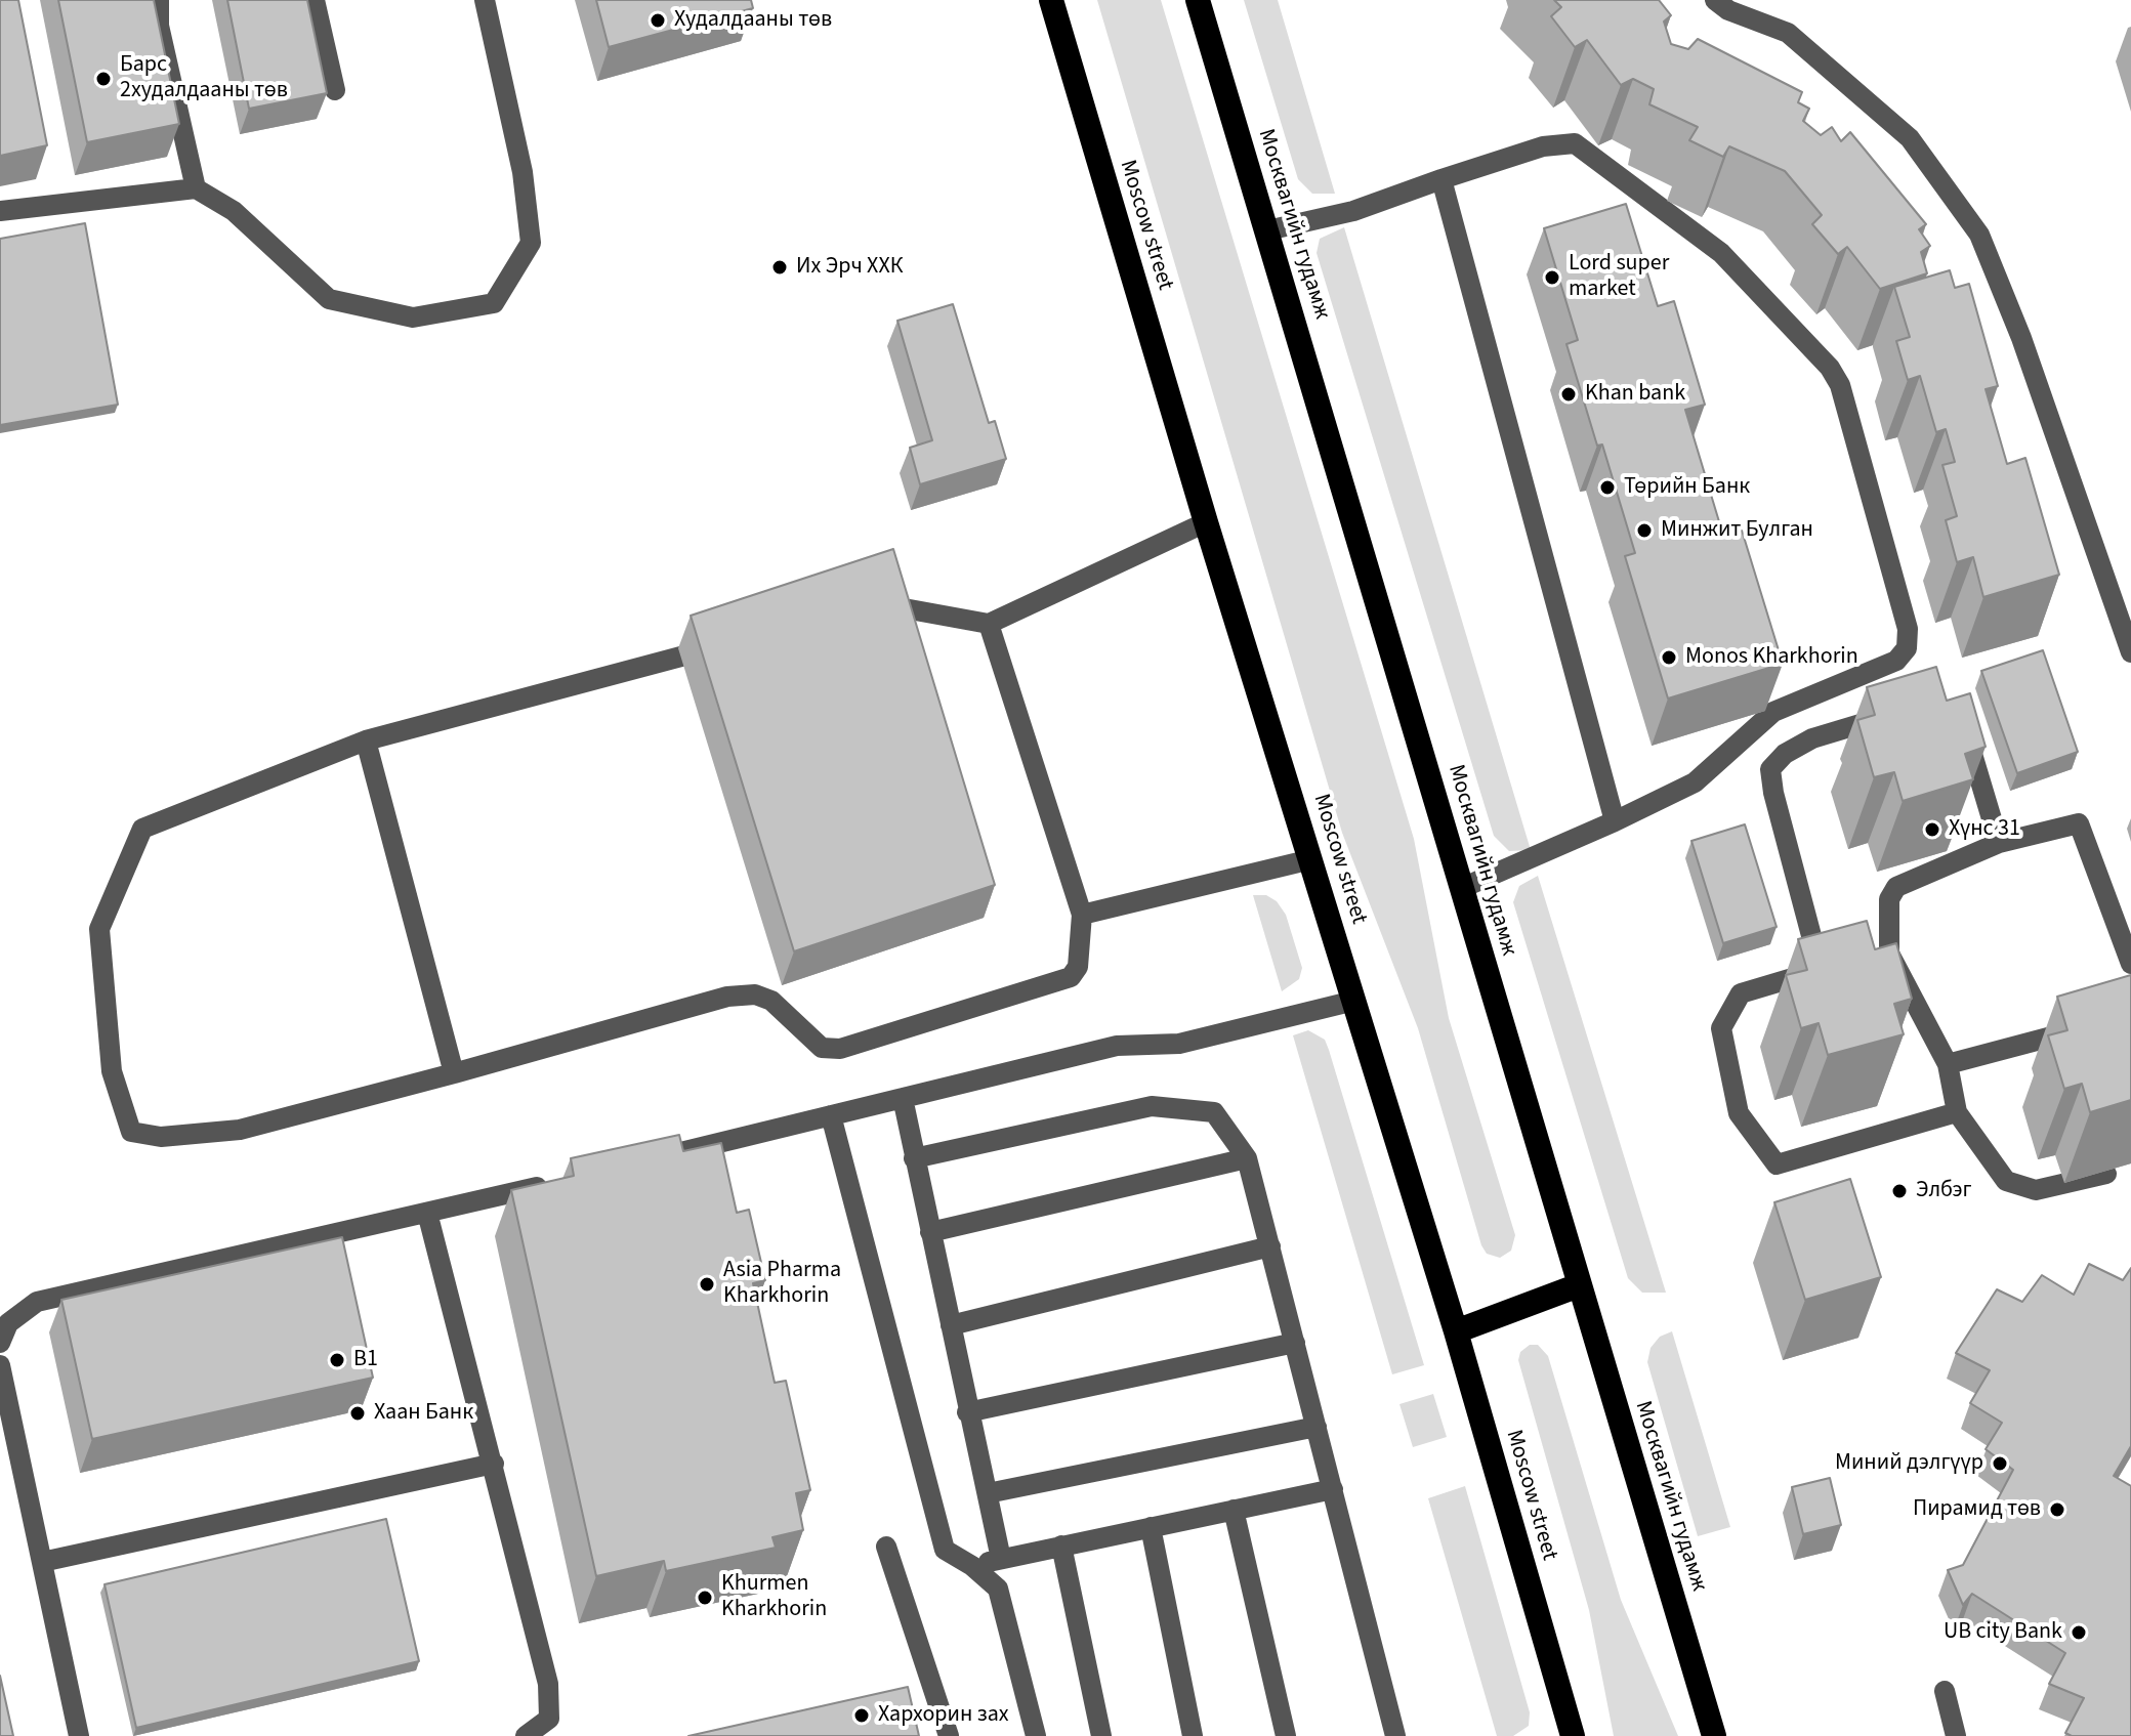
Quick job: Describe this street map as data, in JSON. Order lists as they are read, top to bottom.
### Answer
{
  "streets": {
    "highway": ["Москвагийн гудамж", "Moscow street"]
  },
  "places": [
    "Худалдааны төв",
    "Барс 2худалдааны төв",
    "Их Эрч ХХК",
    "Lord super market",
    "Khan bank",
    "Төрийн Банк",
    "Минжит Булган",
    "Monos Kharkhorin",
    "Хүнс 31",
    "Элбэг",
    "Asia Pharma Kharkhorin",
    "B1",
    "Хаан Банк",
    "Миний дэлгүүр",
    "Пирамид төв",
    "Khurmen Kharkhorin",
    "UB city Bank",
    "Хархорин зах"
  ]
}
